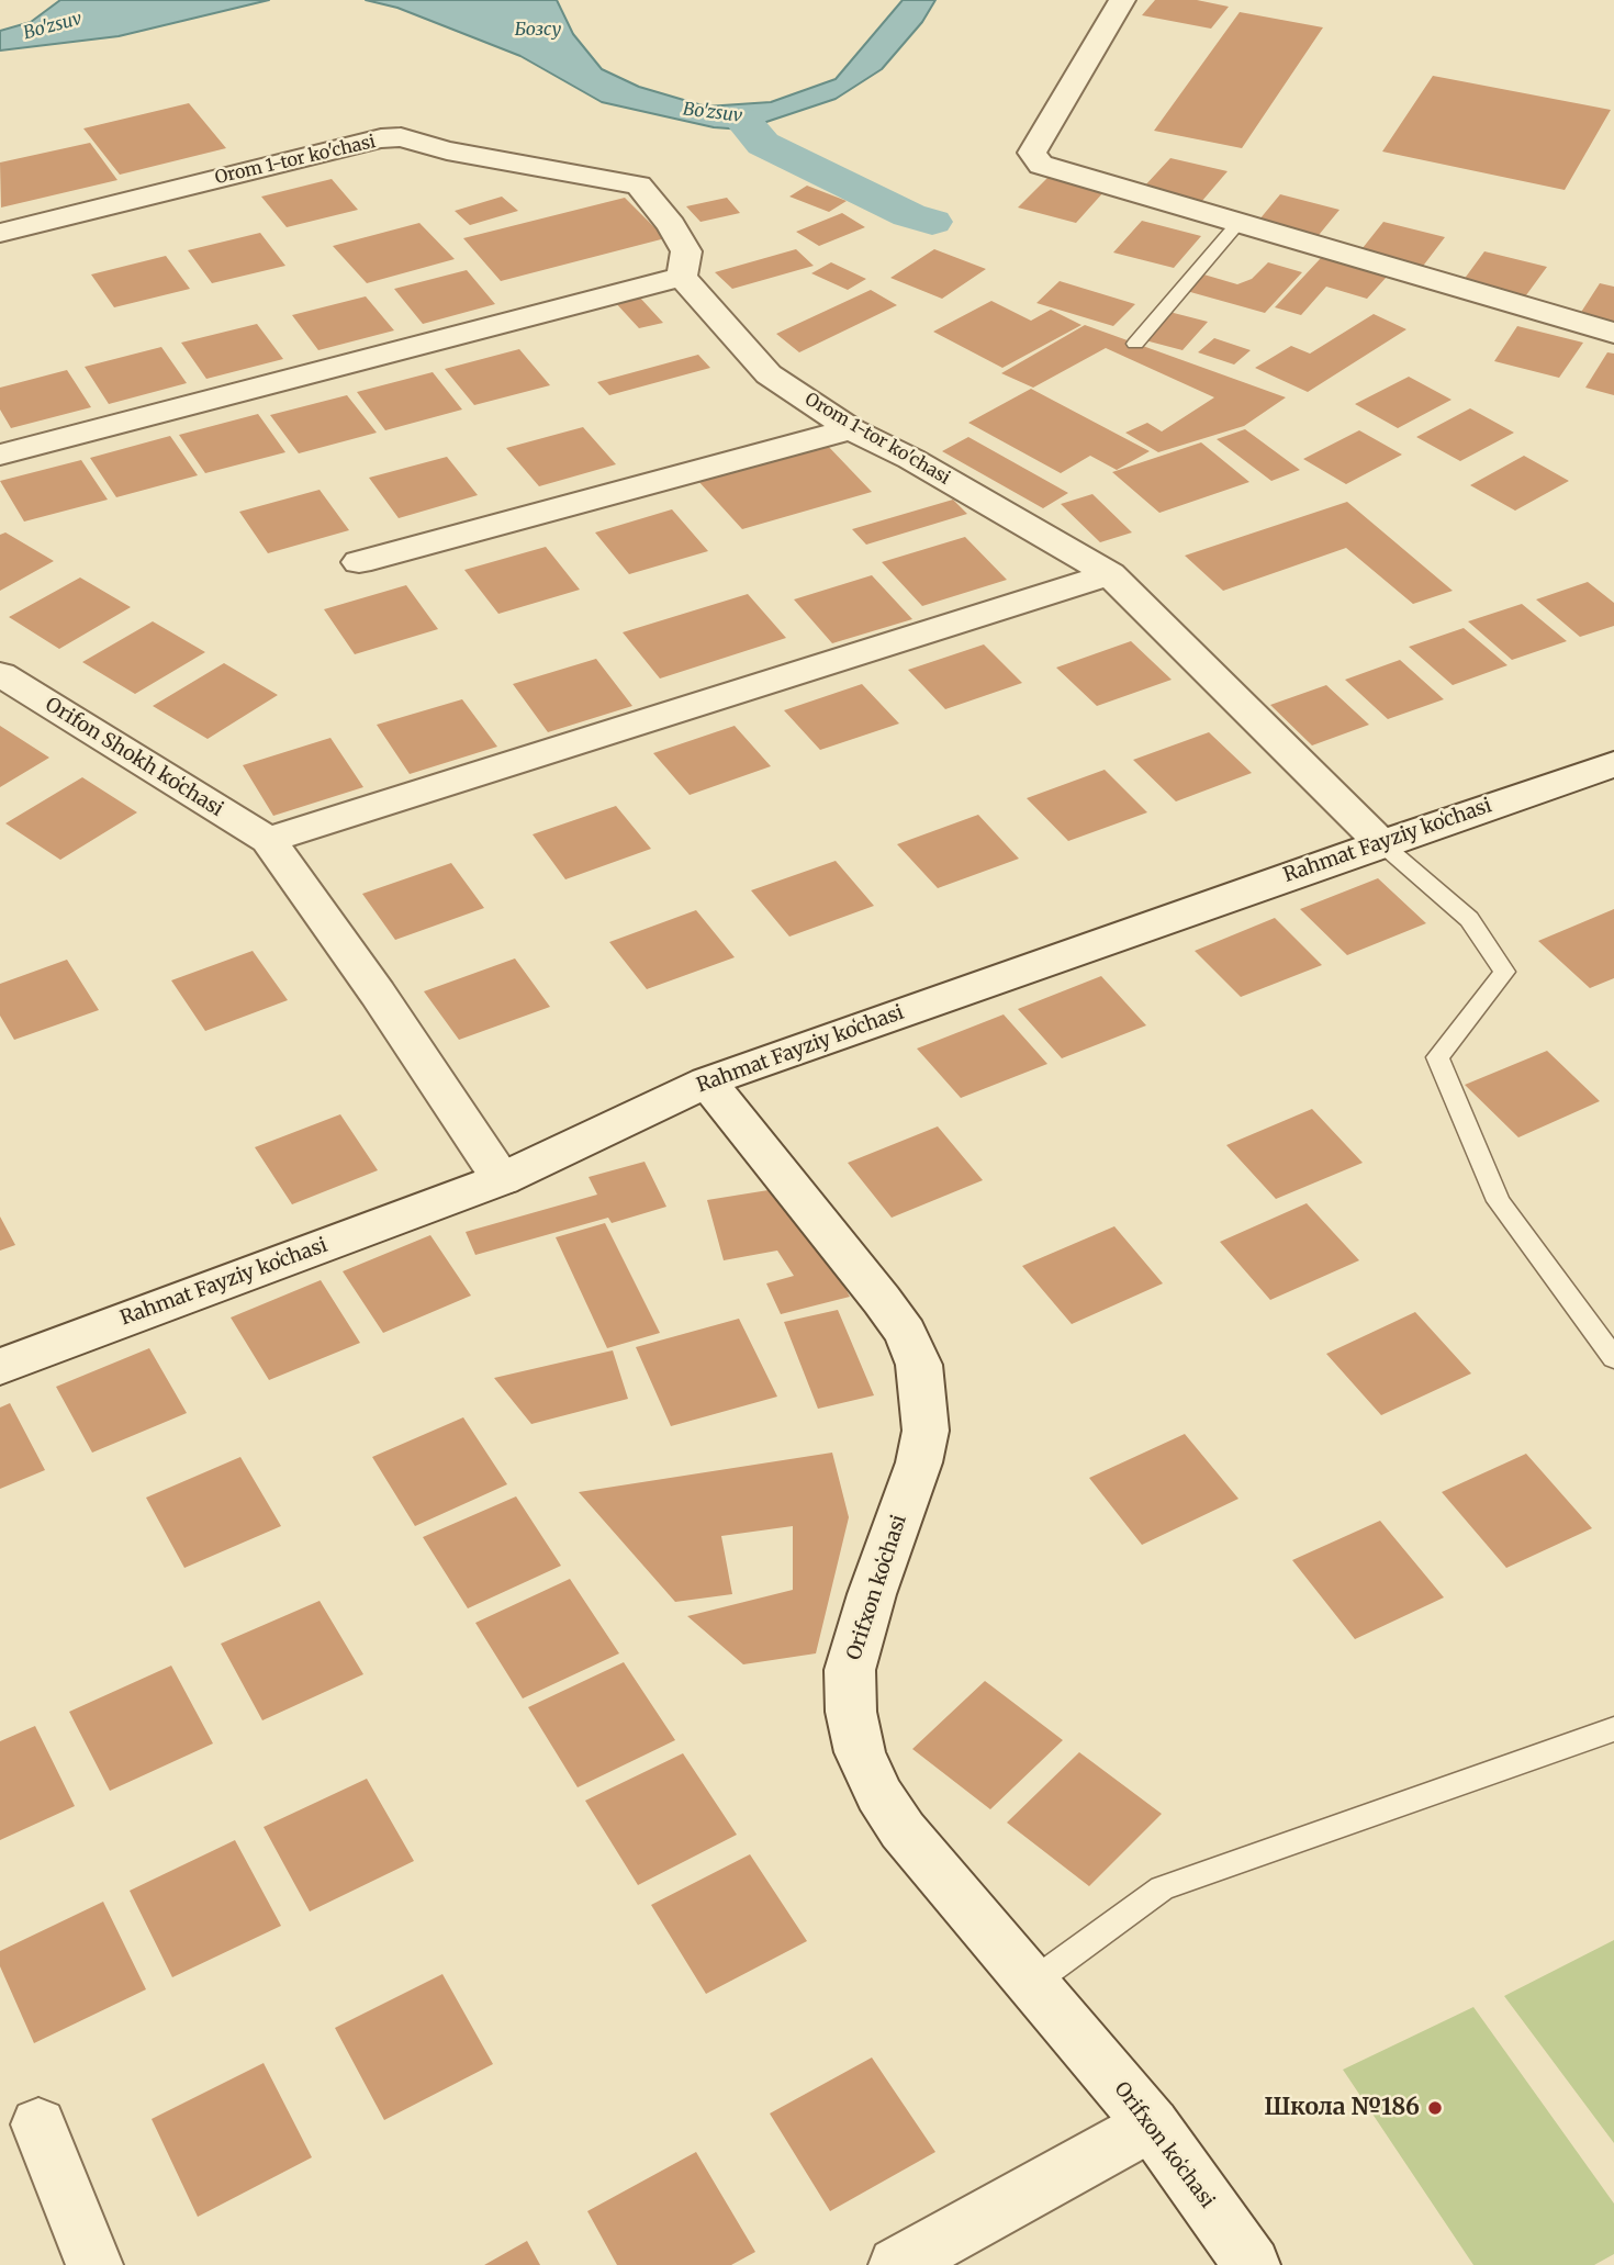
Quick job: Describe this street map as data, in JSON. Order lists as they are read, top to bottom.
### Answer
{
  "streets": {
    "street": [
      "Orom 1-tor ko'chasi",
      "Orifon Shokh koʻchasi",
      "Rahmat Fayziy koʻchasi",
      "Orifxon koʻchasi"
    ]
  },
  "crossings": [
    ["Orom 1-tor ko'chasi", "Rahmat Fayziy koʻchasi"],
    ["Rahmat Fayziy koʻchasi", "Orifxon koʻchasi"]
  ],
  "water": ["Bo'zsuv", "Бозсу"],
  "places": ["Школа №186"]
}
